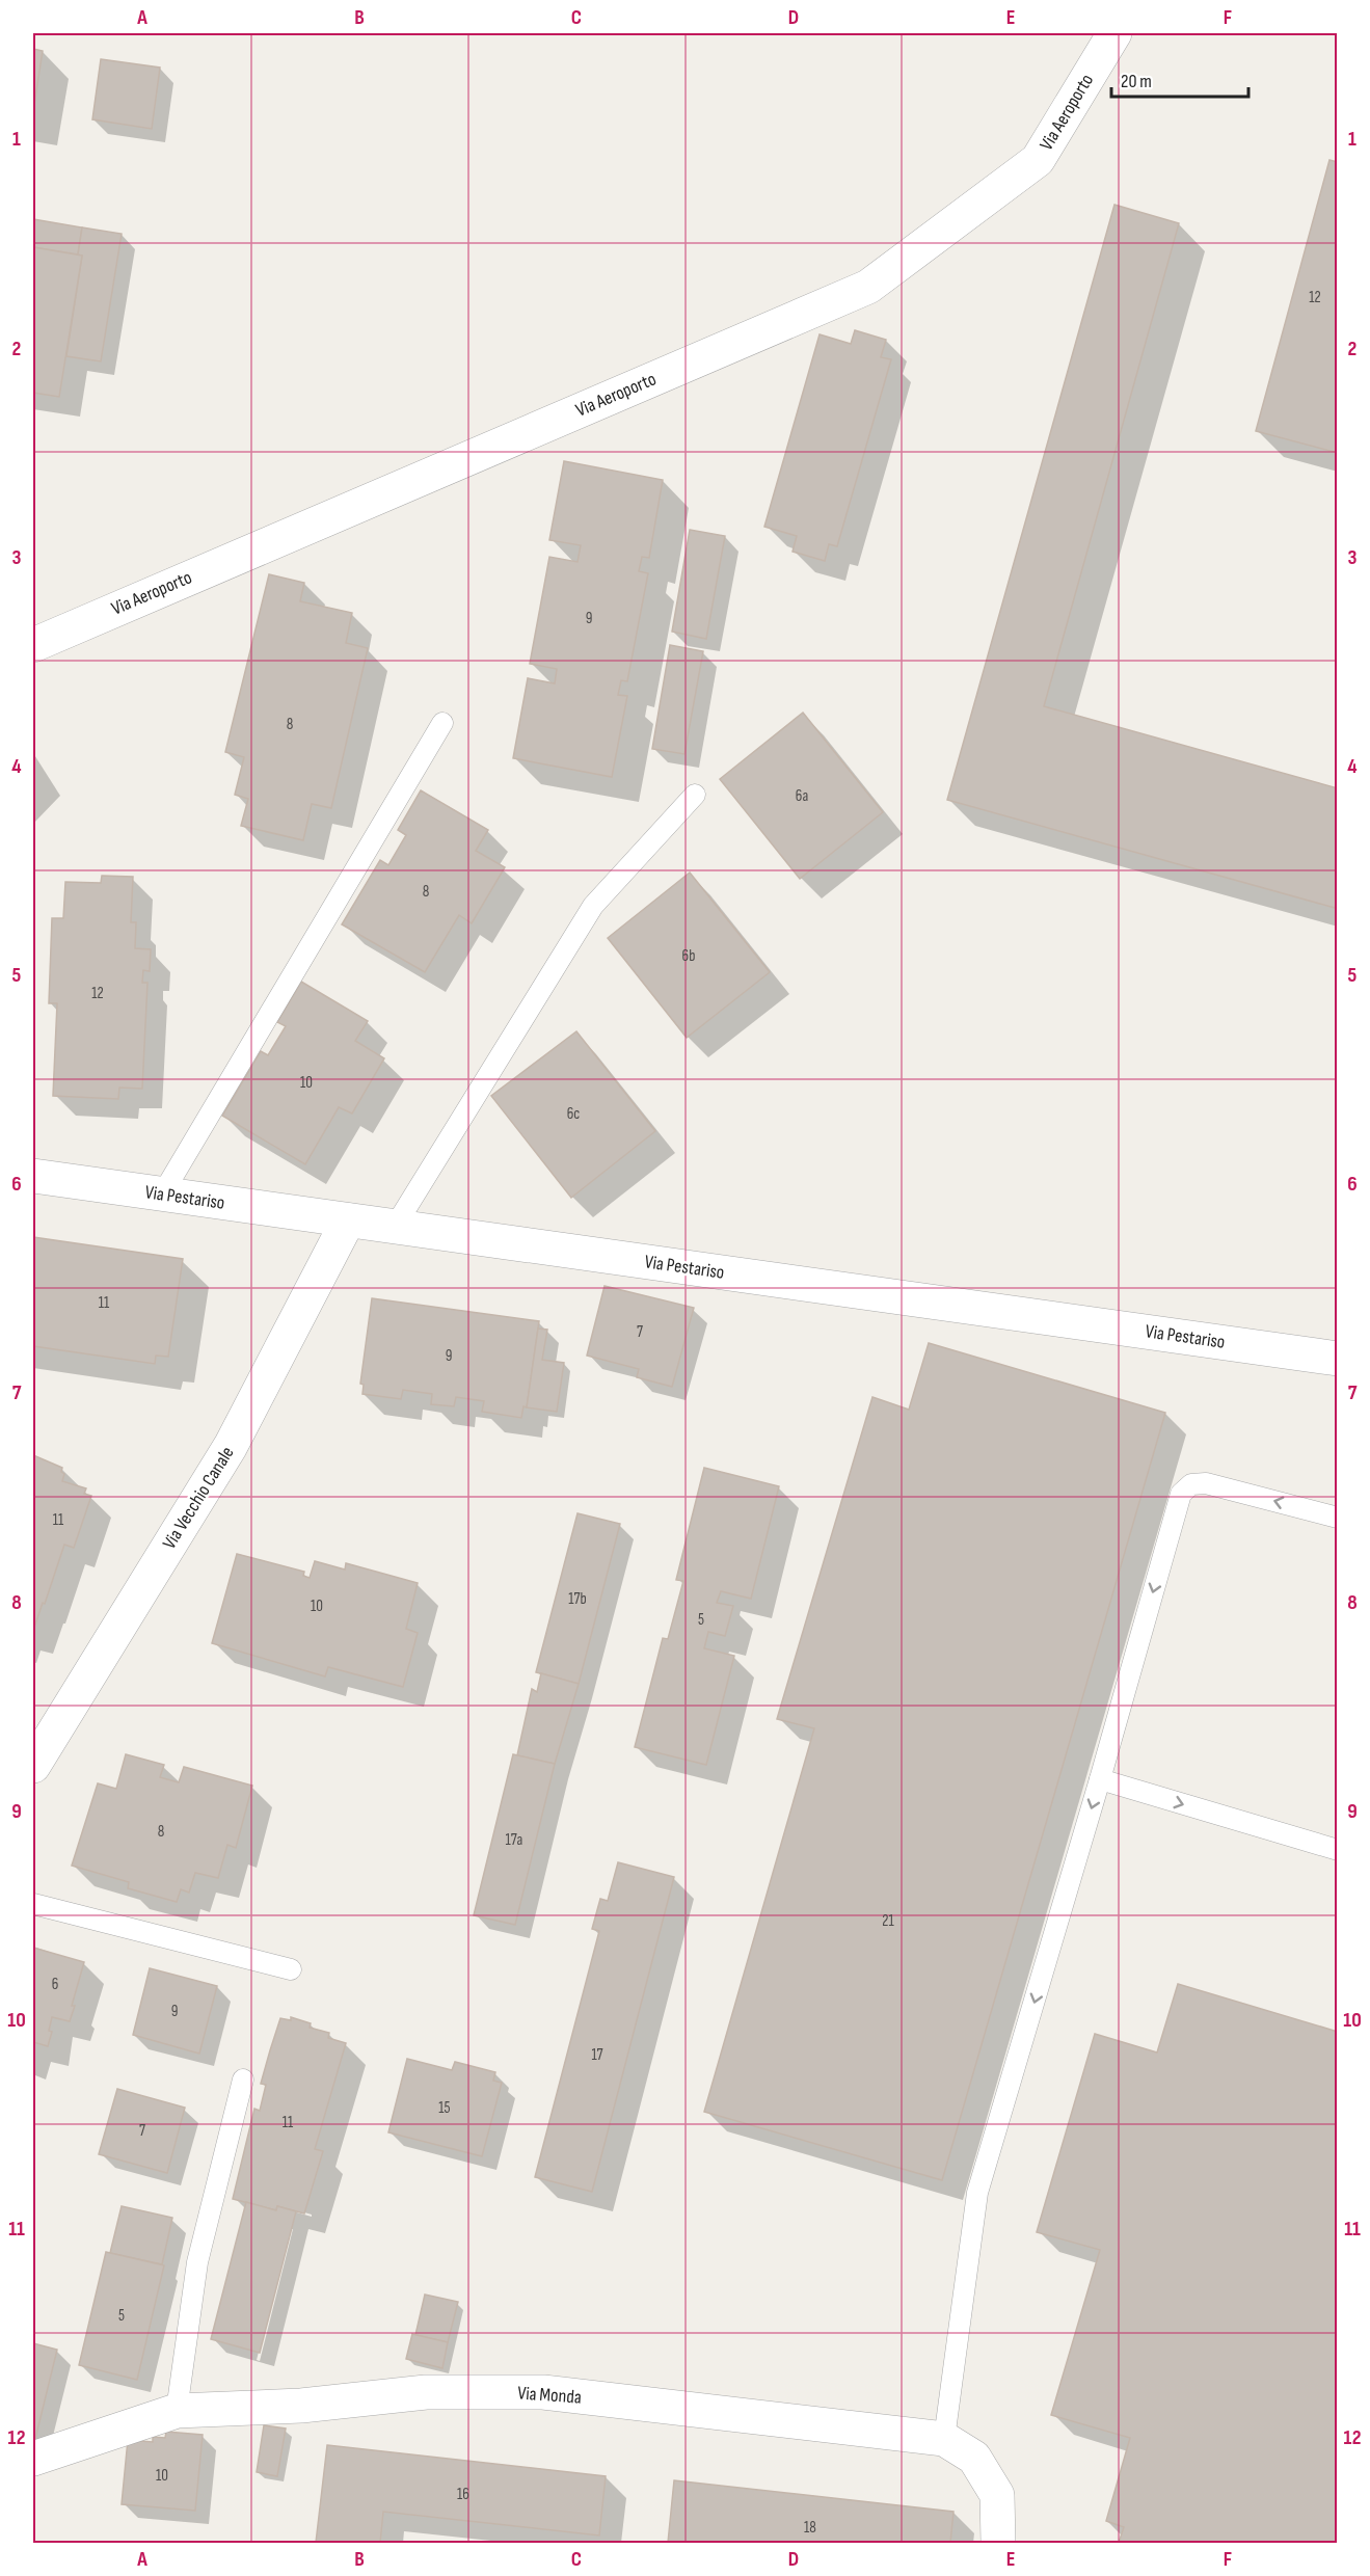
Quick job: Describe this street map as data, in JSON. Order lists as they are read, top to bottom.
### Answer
{
  "streets": {
    "street": [
      "Via Aeroporto",
      "Via Pestariso",
      "Via Vecchio Canale",
      "Via Monda"
    ]
  },
  "crossings": [
    ["Via Pestariso", "Via Vecchio Canale"]
  ],
  "house_numbers": [
    "12",
    "9",
    "8",
    "6a",
    "8",
    "6b",
    "12",
    "10",
    "6c",
    "11",
    "7",
    "9",
    "11",
    "17b",
    "10",
    "5",
    "8",
    "17a",
    "21",
    "6",
    "9",
    "17",
    "15",
    "11",
    "7",
    "5",
    "10",
    "16",
    "18"
  ],
  "scale_bar": "20 m",
  "grid": {
    "columns": [
      "A",
      "B",
      "C",
      "D",
      "E",
      "F"
    ],
    "rows": [
      "1",
      "2",
      "3",
      "4",
      "5",
      "6",
      "7",
      "8",
      "9",
      "10",
      "11",
      "12"
    ]
  }
}
